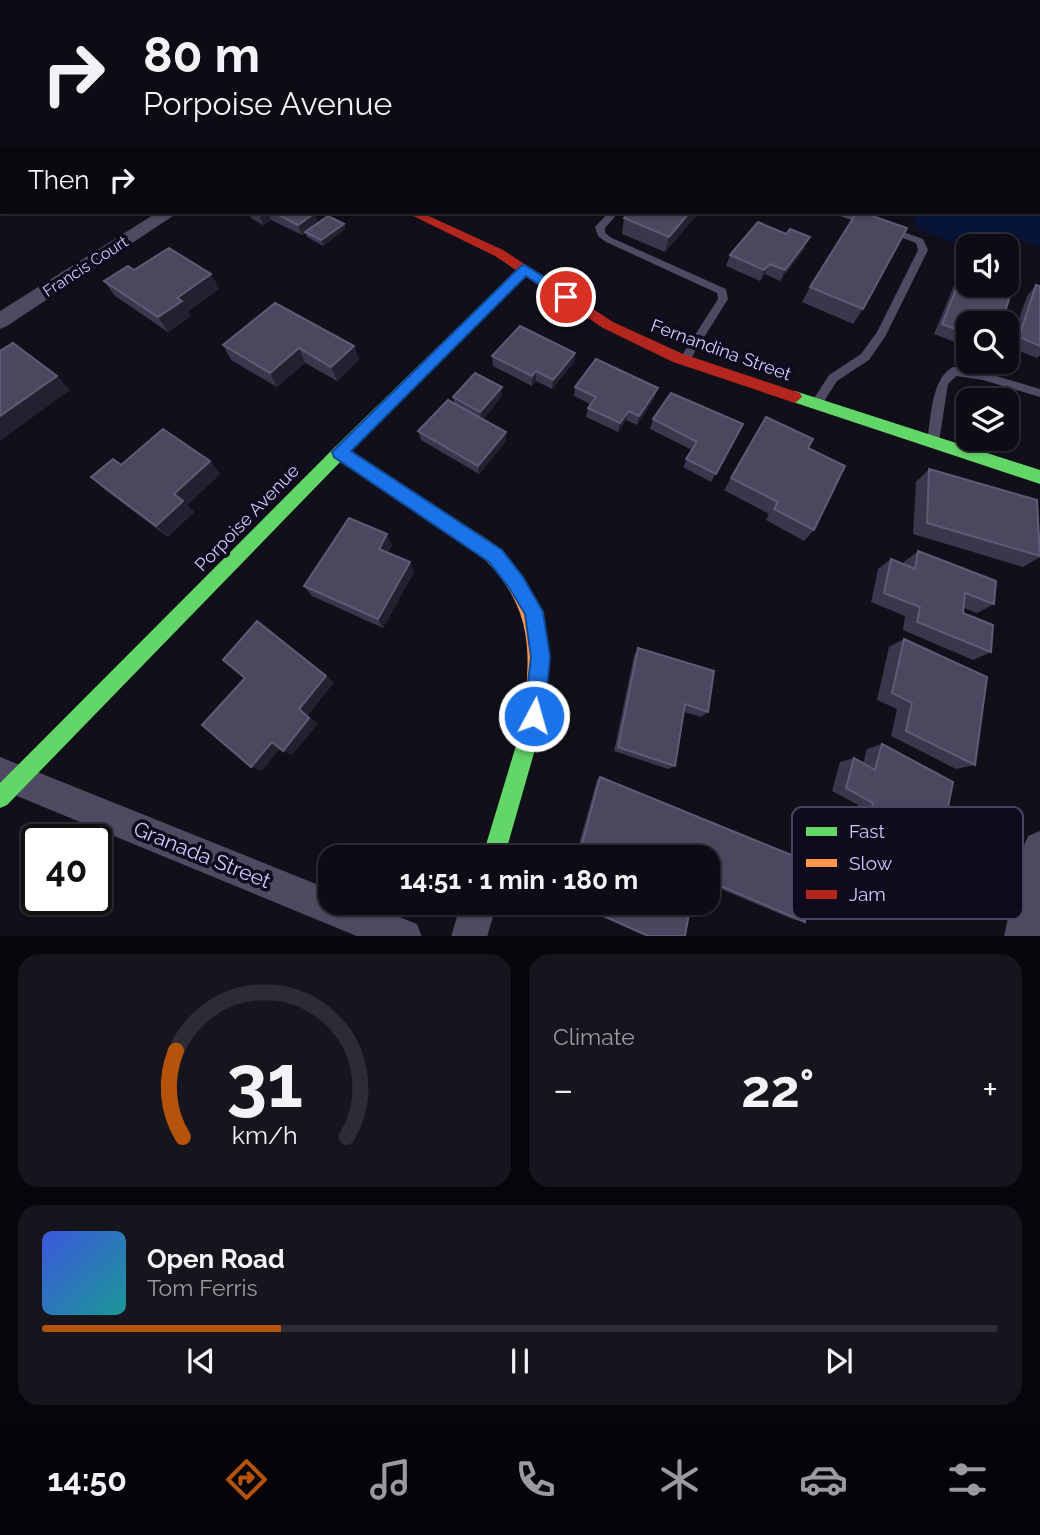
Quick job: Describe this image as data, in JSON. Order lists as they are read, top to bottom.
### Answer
{
  "streets": {
    "street": [
      "Francis Court",
      "Fernandina Street",
      "Porpoise Avenue",
      "Granada Street"
    ]
  },
  "crossings": [
    ["Fernandina Street", "Porpoise Avenue"],
    ["Porpoise Avenue", "Granada Street"]
  ],
  "legend": ["Fast", "Slow", "Jam"],
  "page": {
    "turn": ["80 m", "Porpoise Avenue"],
    "then": "Then",
    "limit": "40",
    "trip": "14:51 · 1 min · 180 m",
    "tile": "Climate",
    "heat": ["−", "22°", "+"],
    "song": ["Open Road", "Tom Ferris"],
    "tabs": "14:50",
    "gauge": ["31", "km/h"]
  }
}
